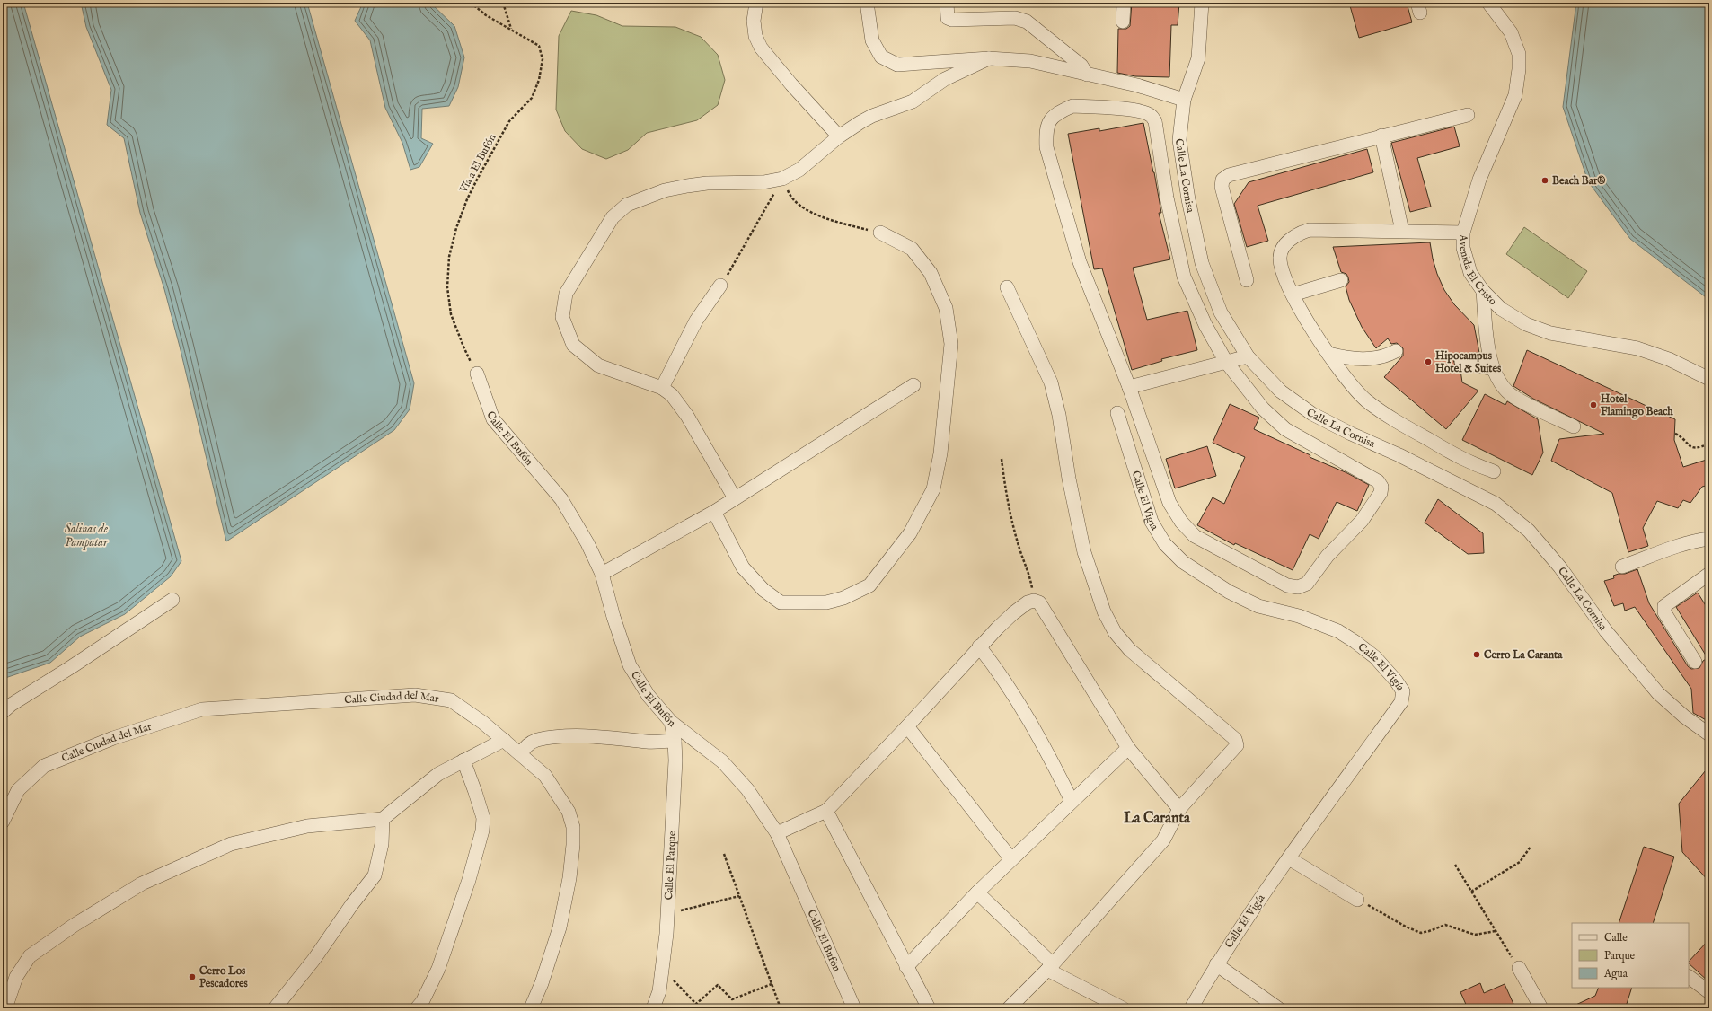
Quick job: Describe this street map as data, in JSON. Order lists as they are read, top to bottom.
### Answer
{
  "streets": {
    "street": [
      "Calle La Cornisa",
      "Avenida El Cristo",
      "Calle El Bufón",
      "Calle El Vigía",
      "Calle Ciudad del Mar",
      "Calle El Parque"
    ],
    "path": ["Vía a El Bufón"]
  },
  "crossings": [
    ["Vía a El Bufón", "Calle El Bufón"],
    ["Calle El Bufón", "Calle El Parque"]
  ],
  "districts": ["La Caranta"],
  "water": ["Salinas de Pampatar"],
  "places": [
    "Beach Bar®",
    "Hipocampus Hotel & Suites",
    "Hotel Flamingo Beach",
    "Cerro La Caranta",
    "Cerro Los Pescadores"
  ],
  "legend": ["Calle", "Parque", "Agua"]
}
